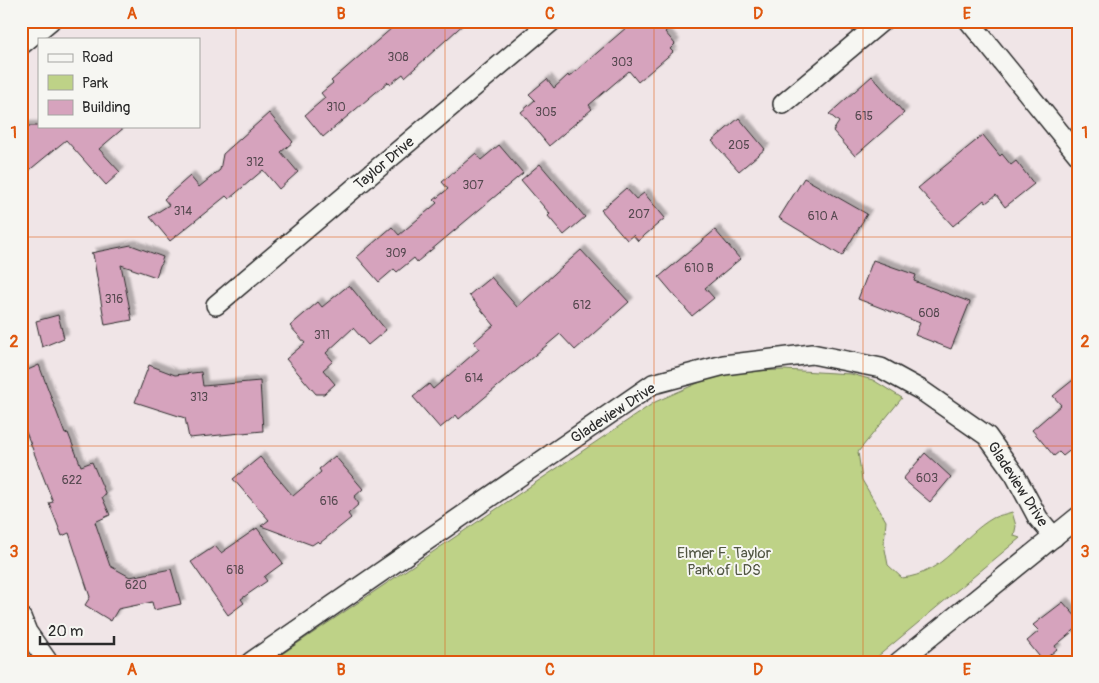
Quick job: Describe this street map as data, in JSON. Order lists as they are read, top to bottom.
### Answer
{
  "streets": {
    "street": ["Taylor Drive", "Gladeview Drive"]
  },
  "parks": ["Elmer F. Taylor Park of LDS"],
  "house_numbers": [
    "308",
    "303",
    "310",
    "305",
    "615",
    "205",
    "312",
    "307",
    "314",
    "207",
    "610 A",
    "309",
    "610 B",
    "316",
    "612",
    "608",
    "311",
    "614",
    "313",
    "603",
    "622",
    "616",
    "618",
    "620"
  ],
  "legend": ["Road", "Park", "Building"],
  "scale_bar": "20 m",
  "grid": {
    "columns": [
      "A",
      "B",
      "C",
      "D",
      "E"
    ],
    "rows": ["1", "2", "3"]
  }
}
